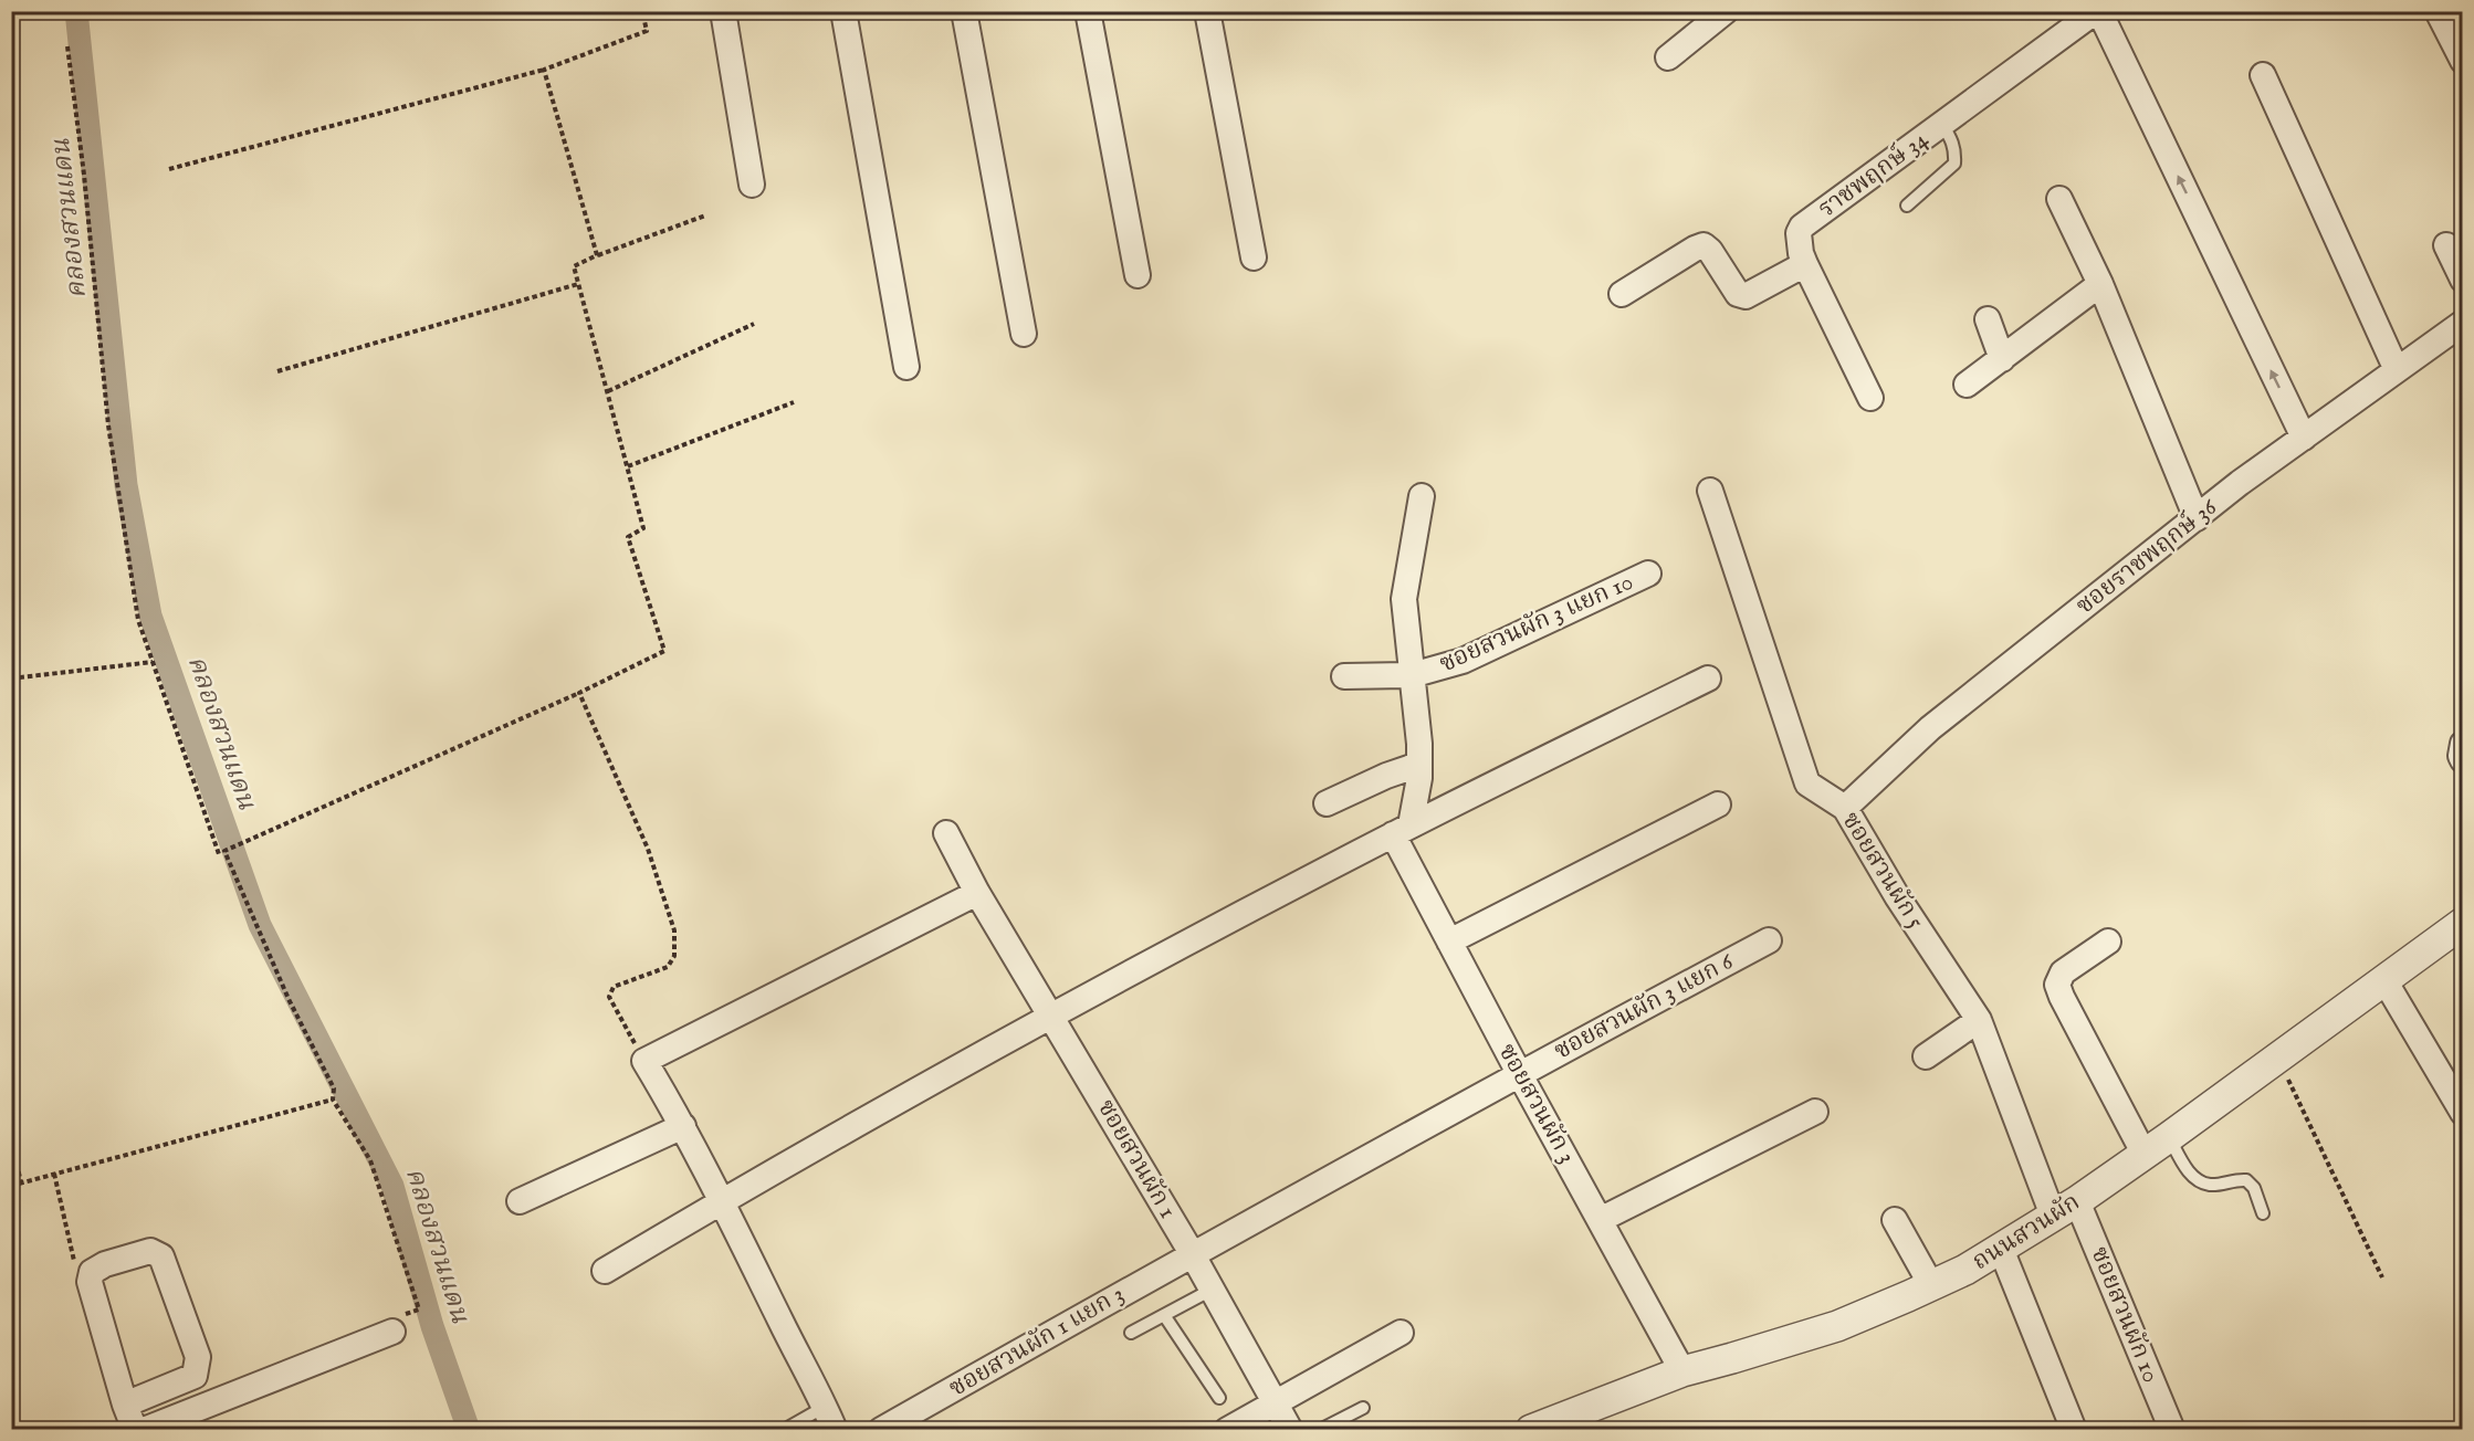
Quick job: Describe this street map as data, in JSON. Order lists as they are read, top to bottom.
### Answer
{
  "streets": {
    "street": [
      "ราชพฤกษ์ 34",
      "ซอยราชพฤกษ์ 36",
      "ซอยสวนผัก 3 แยก 10",
      "ซอยสวนผัก 5",
      "ซอยสวนผัก 3 แยก 6",
      "ซอยสวนผัก 3",
      "ซอยสวนผัก 1",
      "ถนนสวนผัก",
      "ซอยสวนผัก 10",
      "ซอยสวนผัก 1 แยก 3"
    ]
  },
  "crossings": [
    ["ซอยราชพฤกษ์ 36", "ซอยสวนผัก 5"],
    ["ซอยสวนผัก 5", "ถนนสวนผัก"],
    ["ซอยสวนผัก 5", "ซอยสวนผัก 10"],
    ["ซอยสวนผัก 3 แยก 6", "ซอยสวนผัก 3"],
    ["ซอยสวนผัก 3 แยก 6", "ซอยสวนผัก 1"],
    ["ซอยสวนผัก 3 แยก 6", "ซอยสวนผัก 1 แยก 3"],
    ["ซอยสวนผัก 3", "ถนนสวนผัก"],
    ["ซอยสวนผัก 1", "ซอยสวนผัก 1 แยก 3"],
    ["ถนนสวนผัก", "ซอยสวนผัก 10"]
  ],
  "water": ["คลองสวนแดน"]
}
